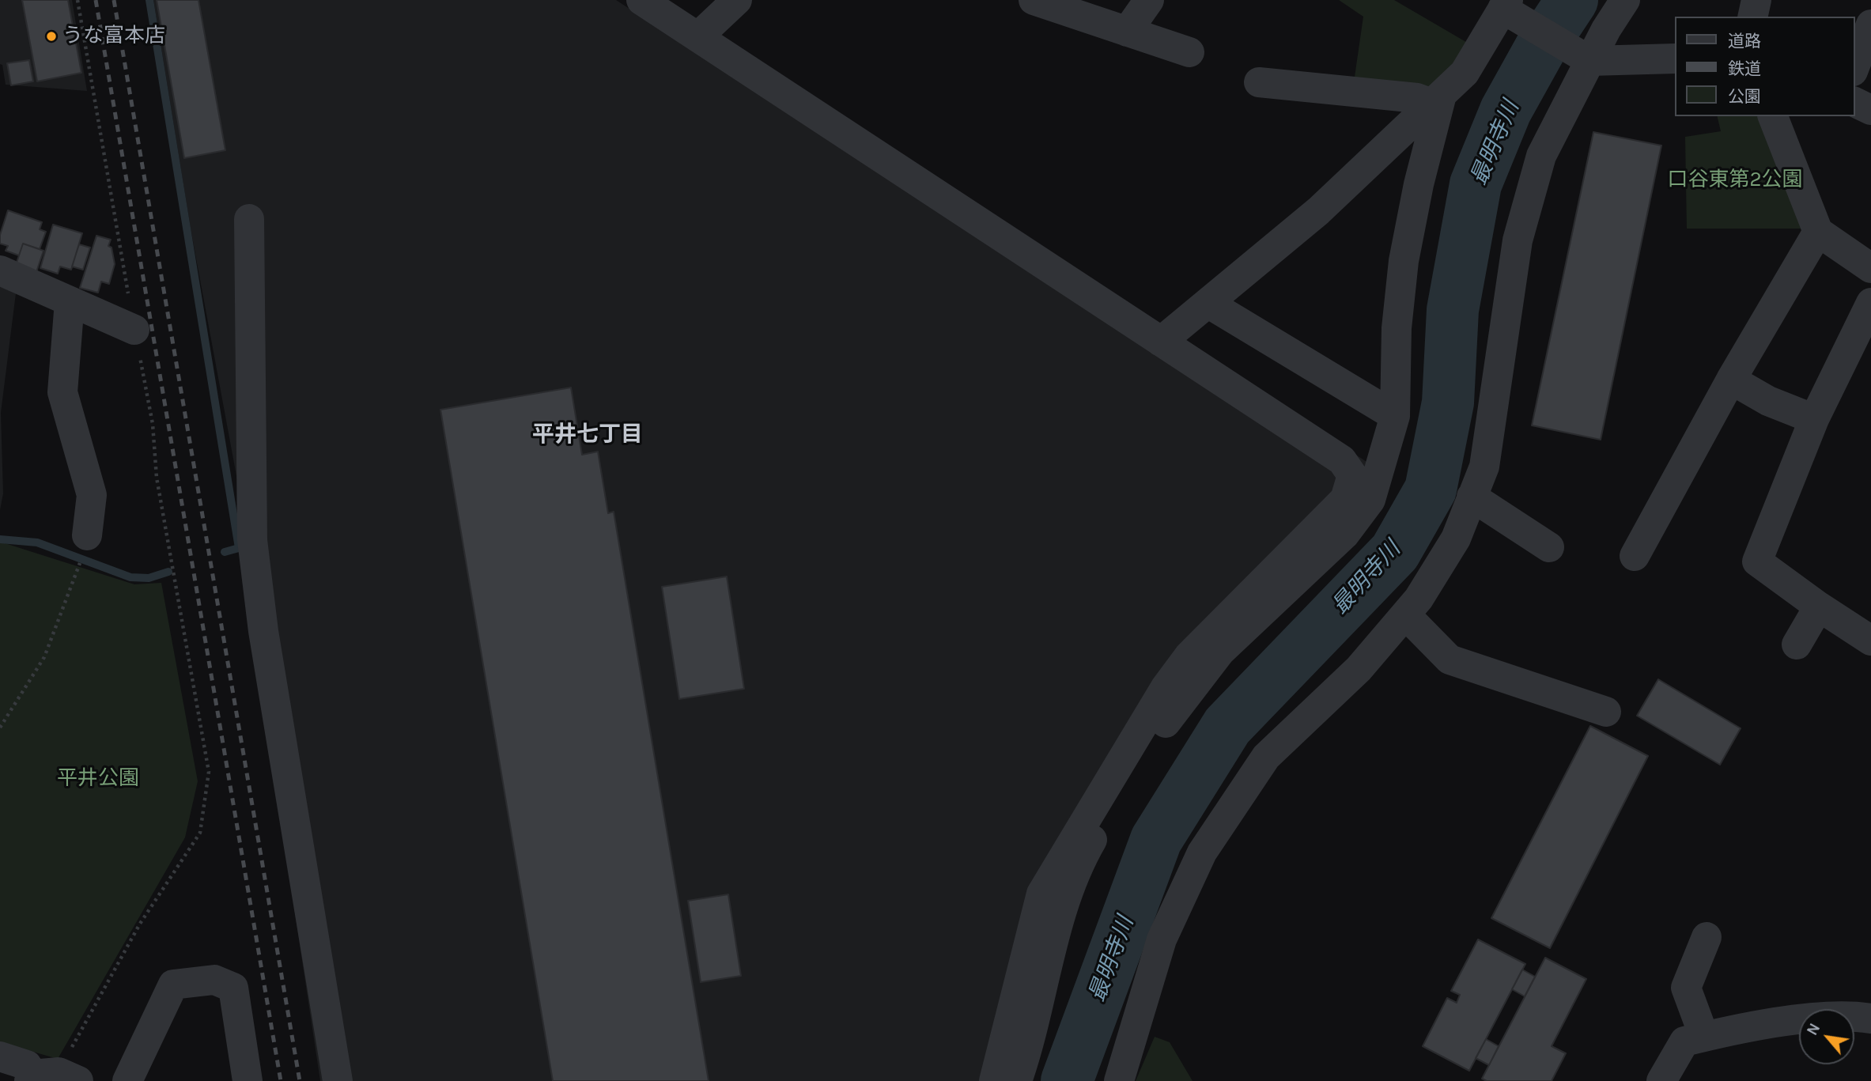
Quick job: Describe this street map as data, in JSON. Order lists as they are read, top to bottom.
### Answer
{
  "districts": ["平井七丁目"],
  "water": ["最明寺川"],
  "parks": ["口谷東第2公園", "平井公園"],
  "places": ["うな富本店"],
  "legend": ["道路", "鉄道", "公園"],
  "north": "top left"
}
